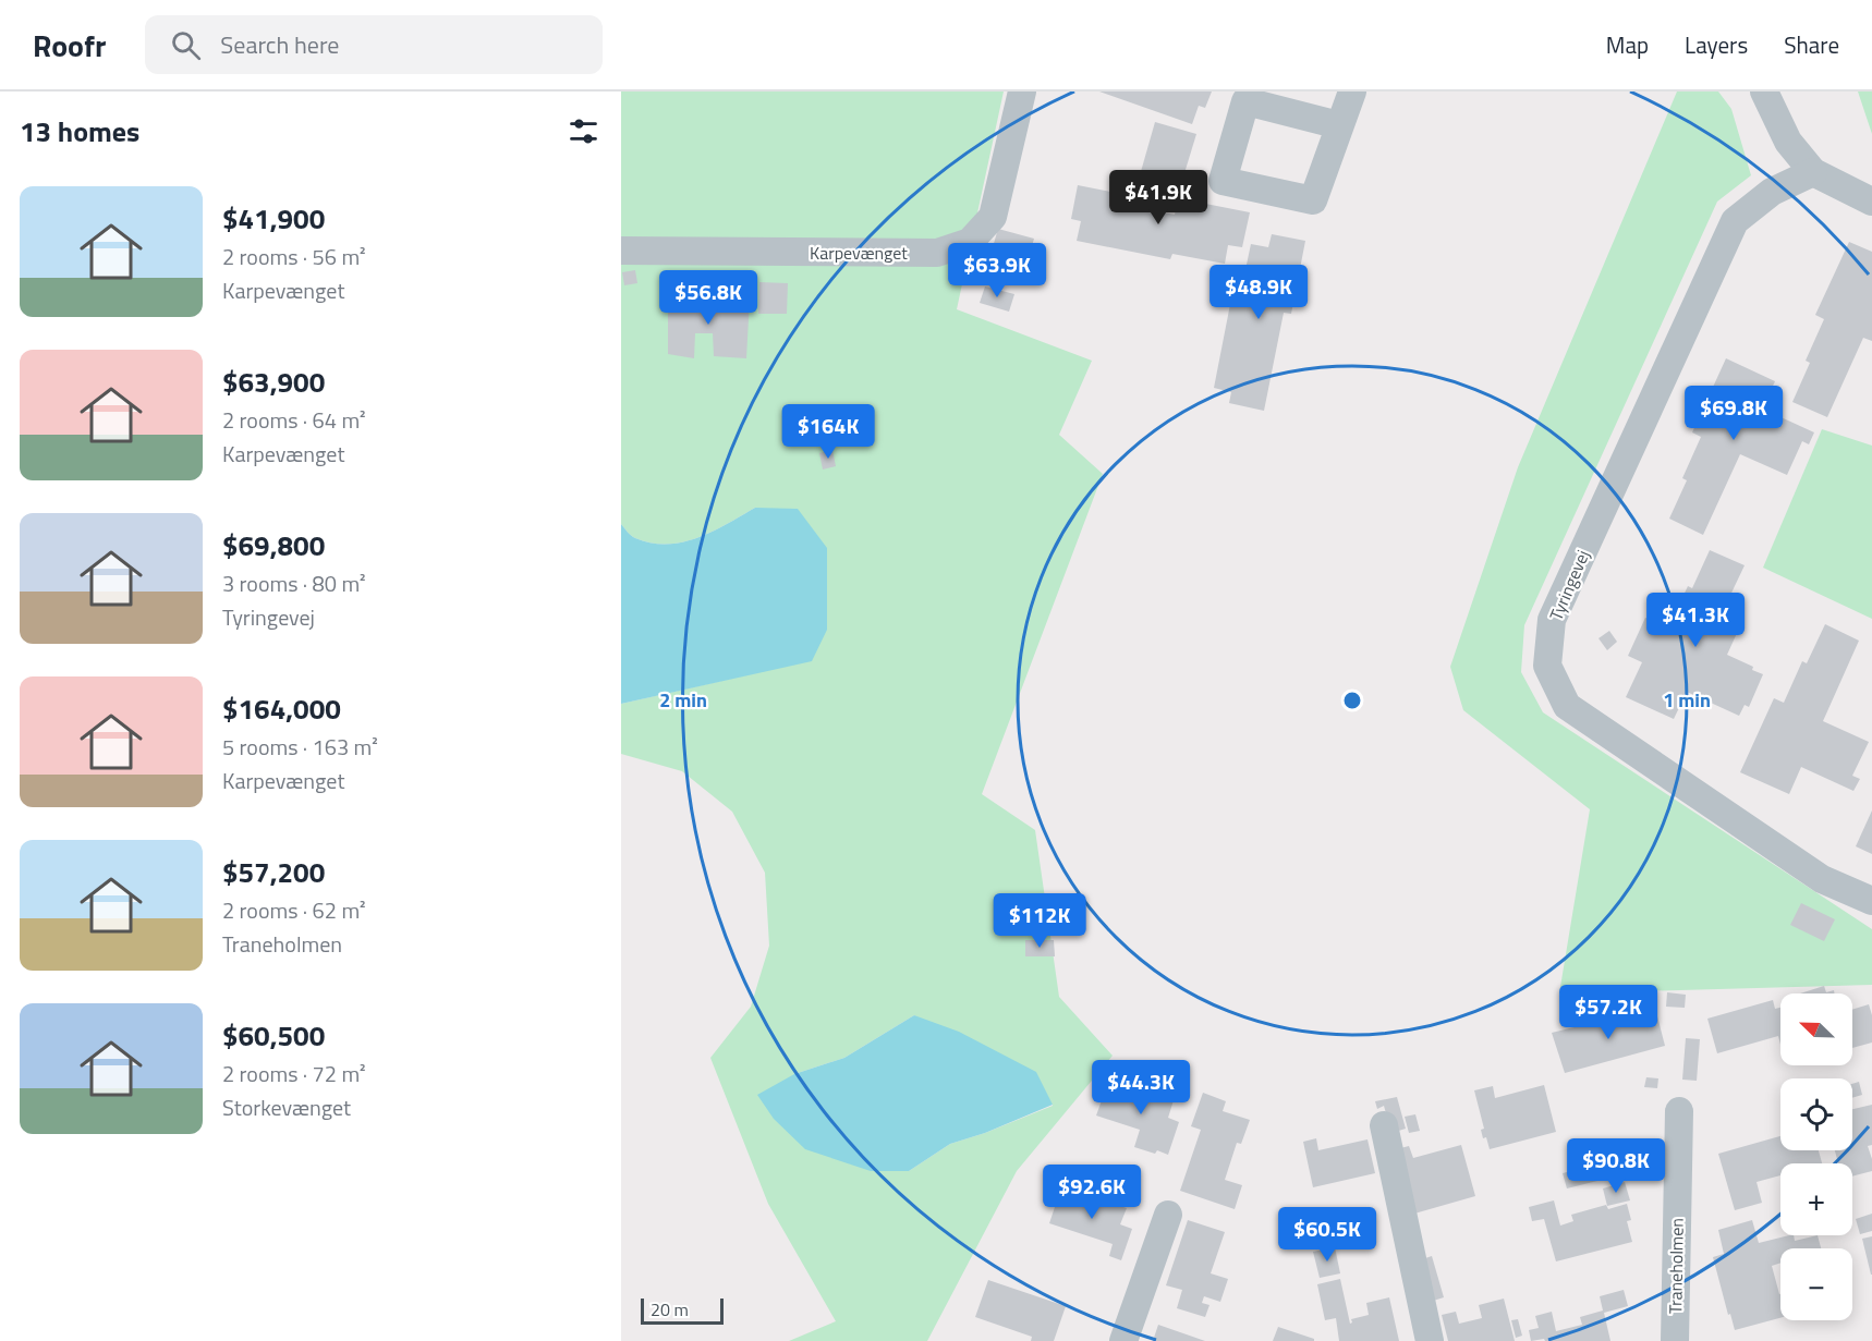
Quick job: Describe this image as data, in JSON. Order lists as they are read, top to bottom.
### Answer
{
  "streets": {
    "street": ["Karpevænget", "Tyringevej", "Traneholmen"]
  },
  "scale_bar": "20 m",
  "north": "top left",
  "page": {
    "header": "Roofr",
    "search": "Search here",
    "nav": ["Map", "Layers", "Share"],
    "heading": "13 homes",
    "list": [
      {
        "name": "$41,900",
        "note": "2 rooms · 56 m² · Karpevænget"
      },
      {
        "name": "$63,900",
        "note": "2 rooms · 64 m² · Karpevænget"
      },
      {
        "name": "$69,800",
        "note": "3 rooms · 80 m² · Tyringevej"
      },
      {
        "name": "$164,000",
        "note": "5 rooms · 163 m² · Karpevænget"
      },
      {
        "name": "$57,200",
        "note": "2 rooms · 62 m² · Traneholmen"
      },
      {
        "name": "$60,500",
        "note": "2 rooms · 72 m² · Storkevænget"
      }
    ],
    "price": [
      "$41.9K",
      "$63.9K",
      "$48.9K",
      "$56.8K",
      "$69.8K",
      "$164K",
      "$41.3K",
      "$112K",
      "$57.2K",
      "$44.3K",
      "$90.8K",
      "$92.6K",
      "$60.5K"
    ],
    "map_buttons": ["+", "−"],
    "scale": "20 m"
  },
  "rings": ["1 min", "2 min"]
}
